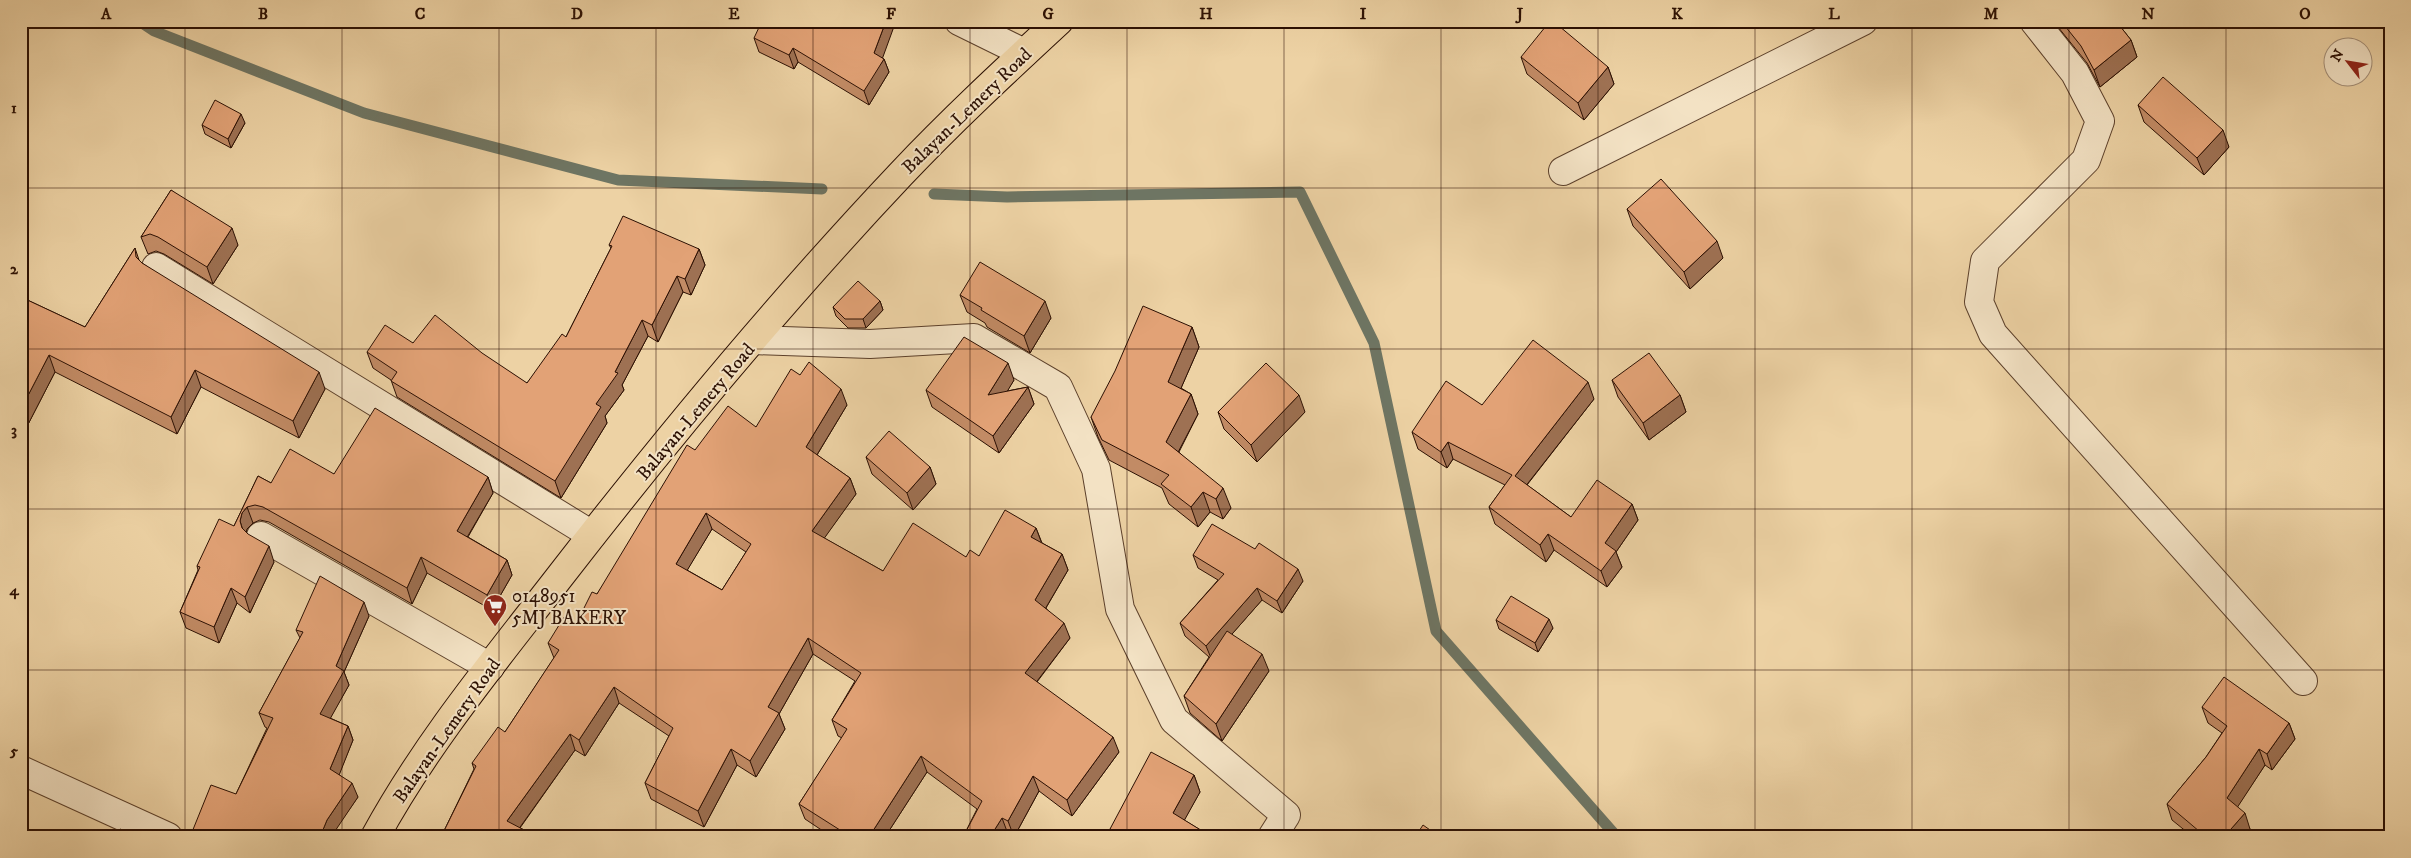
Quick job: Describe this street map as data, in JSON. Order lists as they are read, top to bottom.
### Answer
{
  "streets": {
    "main road": ["Balayan-Lemery Road"]
  },
  "places": {
    "supermarket": ["0148951 5MJ BAKERY"]
  },
  "north": "top left",
  "grid": {
    "columns": [
      "A",
      "B",
      "C",
      "D",
      "E",
      "F",
      "G",
      "H",
      "I",
      "J",
      "K",
      "L",
      "M",
      "N",
      "O"
    ],
    "rows": [
      "1",
      "2",
      "3",
      "4",
      "5"
    ]
  }
}
